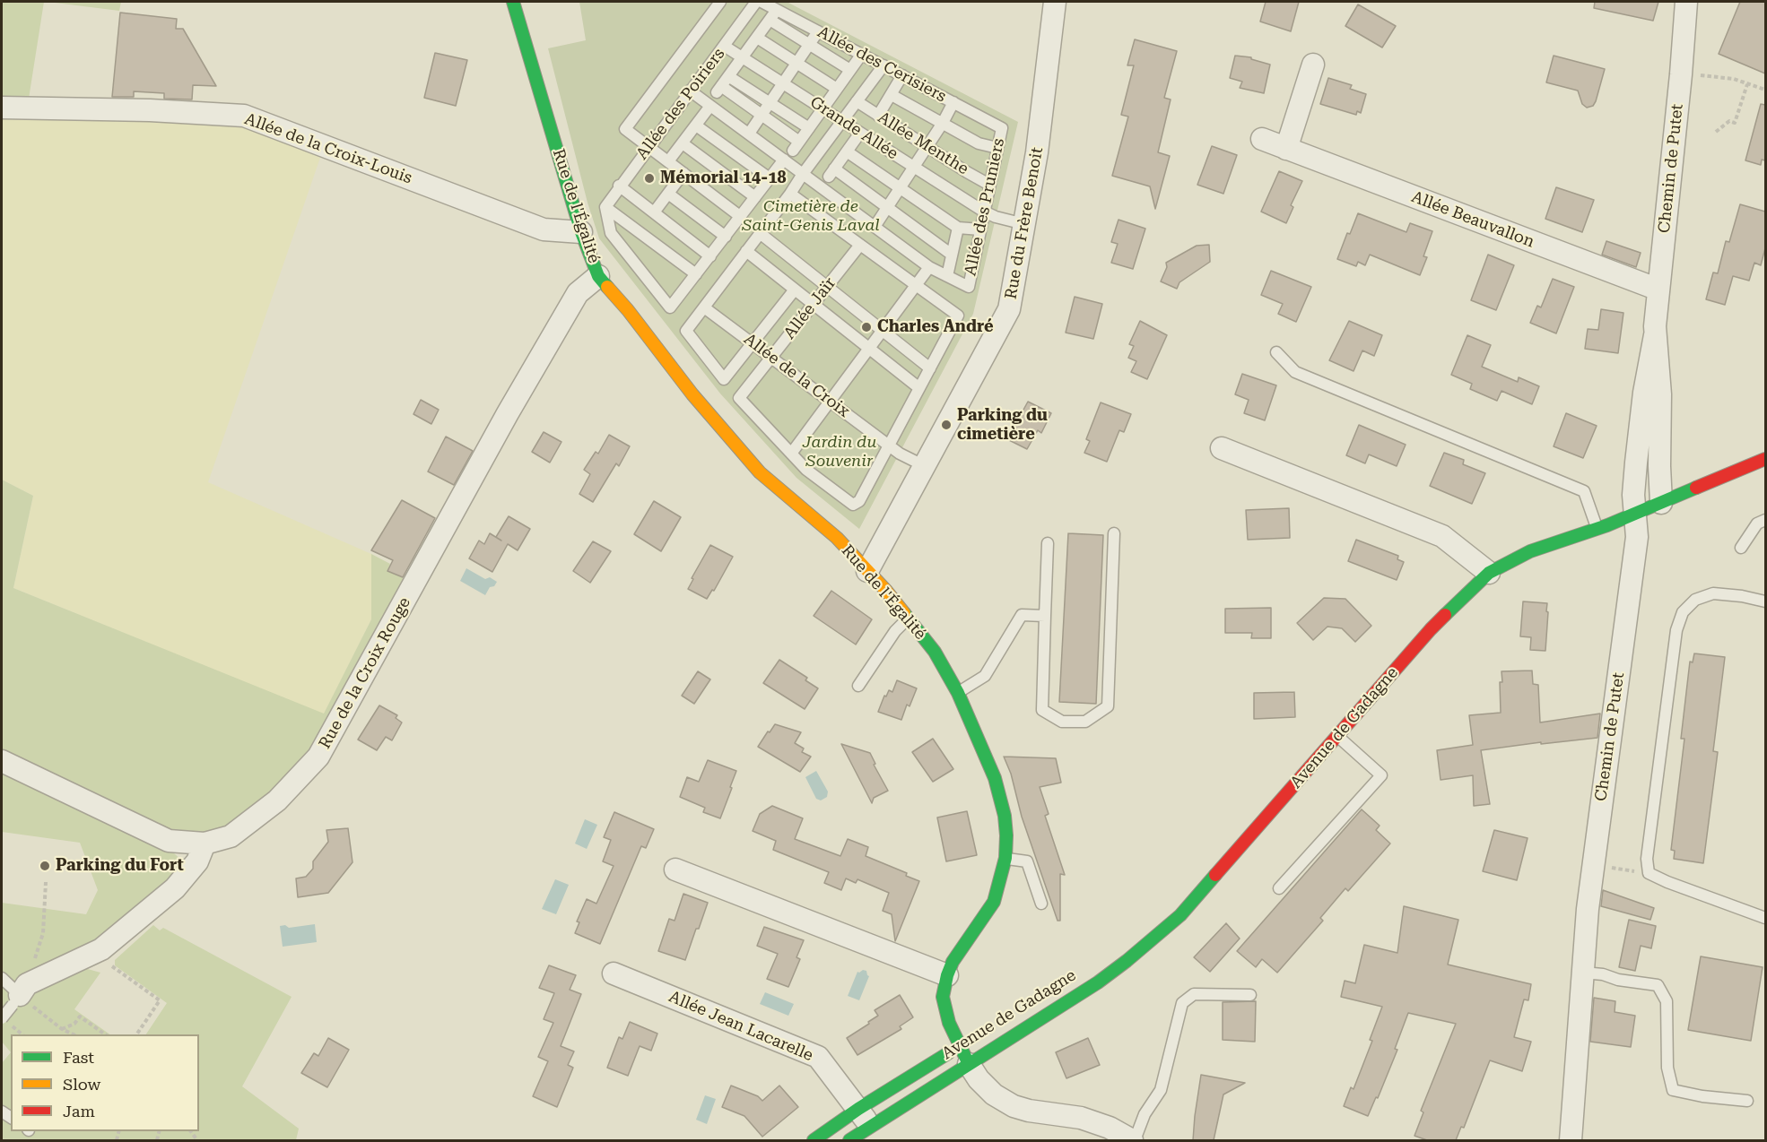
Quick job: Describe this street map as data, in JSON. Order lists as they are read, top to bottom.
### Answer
{
  "streets": {
    "main road": ["Rue de l'Égalité", "Avenue de Gadagne"],
    "street": [
      "Allée de la Croix-Louis",
      "Chemin de Putet",
      "Allée Beauvallon",
      "Rue du Frère Benoit",
      "Rue de la Croix Rouge",
      "Allée Jean Lacarelle"
    ],
    "lane": [
      "Allée des Cerisiers",
      "Allée des Poiriers",
      "Grande Allée",
      "Allée Menthe",
      "Allée des Pruniers",
      "Allée Jaïr",
      "Allée de la Croix"
    ]
  },
  "crossings": [
    ["Allée des Cerisiers", "Allée des Pruniers"],
    ["Allée des Poiriers", "Grande Allée"],
    ["Grande Allée", "Allée des Pruniers"],
    ["Grande Allée", "Rue du Frère Benoit"],
    ["Allée Menthe", "Allée des Pruniers"],
    ["Allée de la Croix-Louis", "Rue de l'Égalité"],
    ["Chemin de Putet", "Allée Beauvallon"],
    ["Chemin de Putet", "Avenue de Gadagne"],
    ["Rue de l'Égalité", "Rue du Frère Benoit"],
    ["Rue de l'Égalité", "Rue de la Croix Rouge"],
    ["Rue de l'Égalité", "Avenue de Gadagne"],
    ["Rue du Frère Benoit", "Allée de la Croix"],
    ["Allée Jaïr", "Allée de la Croix"],
    ["Avenue de Gadagne", "Allée Jean Lacarelle"]
  ],
  "parks": ["Cimetière de Saint-Genis Laval", "Jardin du Souvenir"],
  "places": [
    "Mémorial 14-18",
    "Charles André",
    "Parking du cimetière",
    "Parking du Fort"
  ],
  "legend": ["Fast", "Slow", "Jam"]
}
